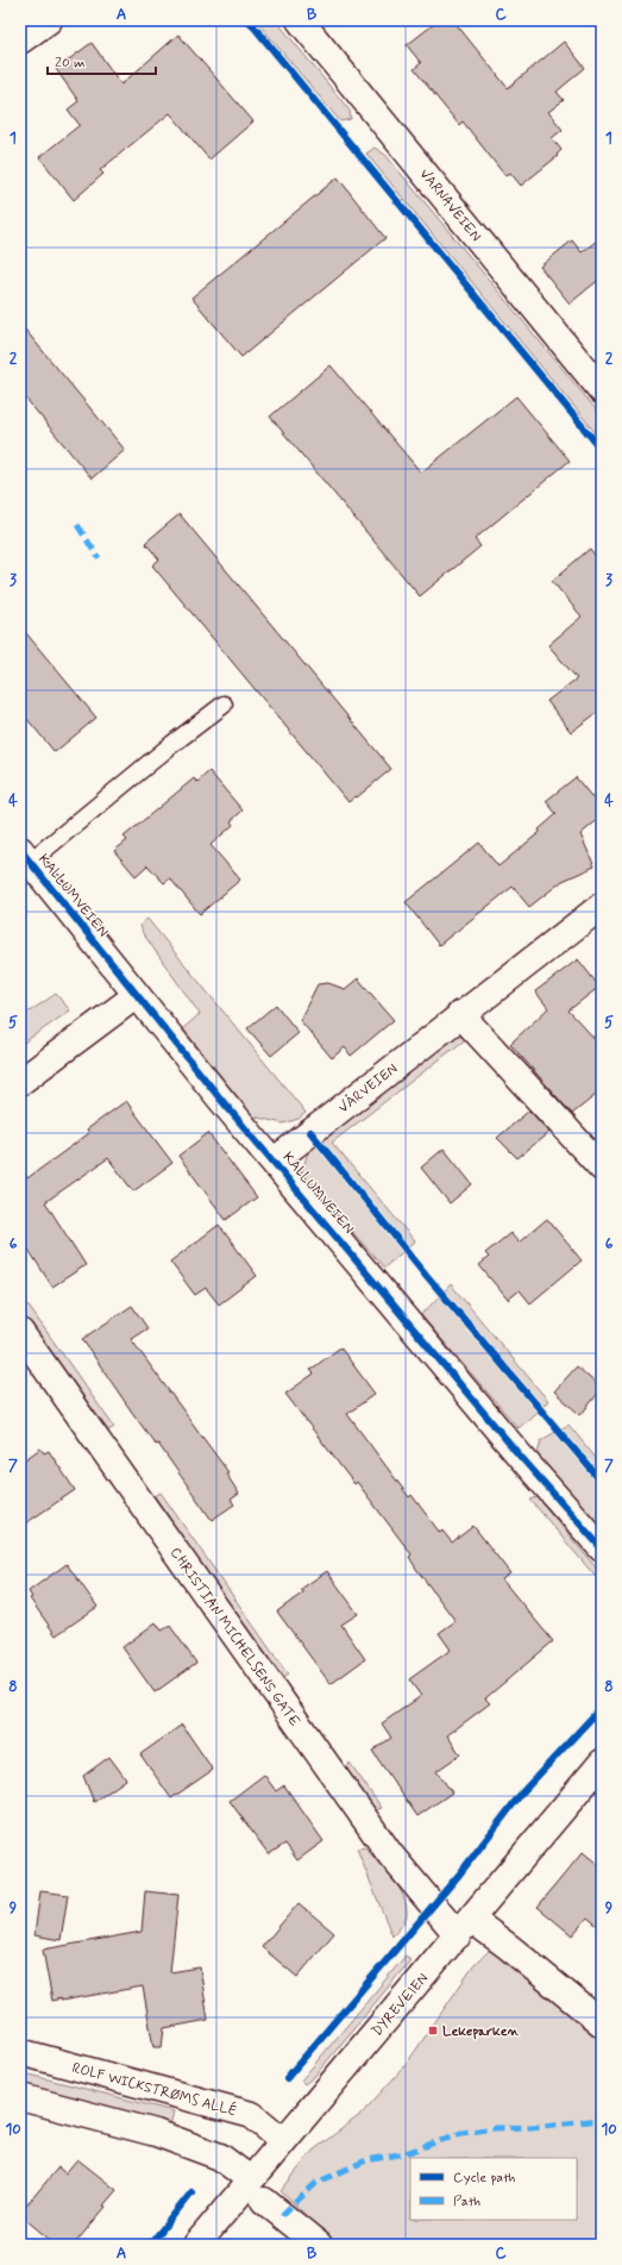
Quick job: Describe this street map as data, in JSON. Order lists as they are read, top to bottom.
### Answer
{
  "streets": {
    "street": [
      "VARNAVEIEN",
      "KALLUMVEIEN",
      "VÅRVEIEN",
      "CHRISTIAN MICHELSENS GATE",
      "DYREVEIEN",
      "ROLF WICKSTRØMS ALLÉ"
    ]
  },
  "crossings": [
    ["KALLUMVEIEN", "VÅRVEIEN"],
    ["CHRISTIAN MICHELSENS GATE", "DYREVEIEN"],
    ["DYREVEIEN", "ROLF WICKSTRØMS ALLÉ"]
  ],
  "places": {
    "transit": ["Lekeparken"]
  },
  "legend": ["Cycle path", "Path"],
  "scale_bar": "20 m",
  "grid": {
    "columns": ["A", "B", "C"],
    "rows": [
      "1",
      "2",
      "3",
      "4",
      "5",
      "6",
      "7",
      "8",
      "9",
      "10"
    ]
  }
}
